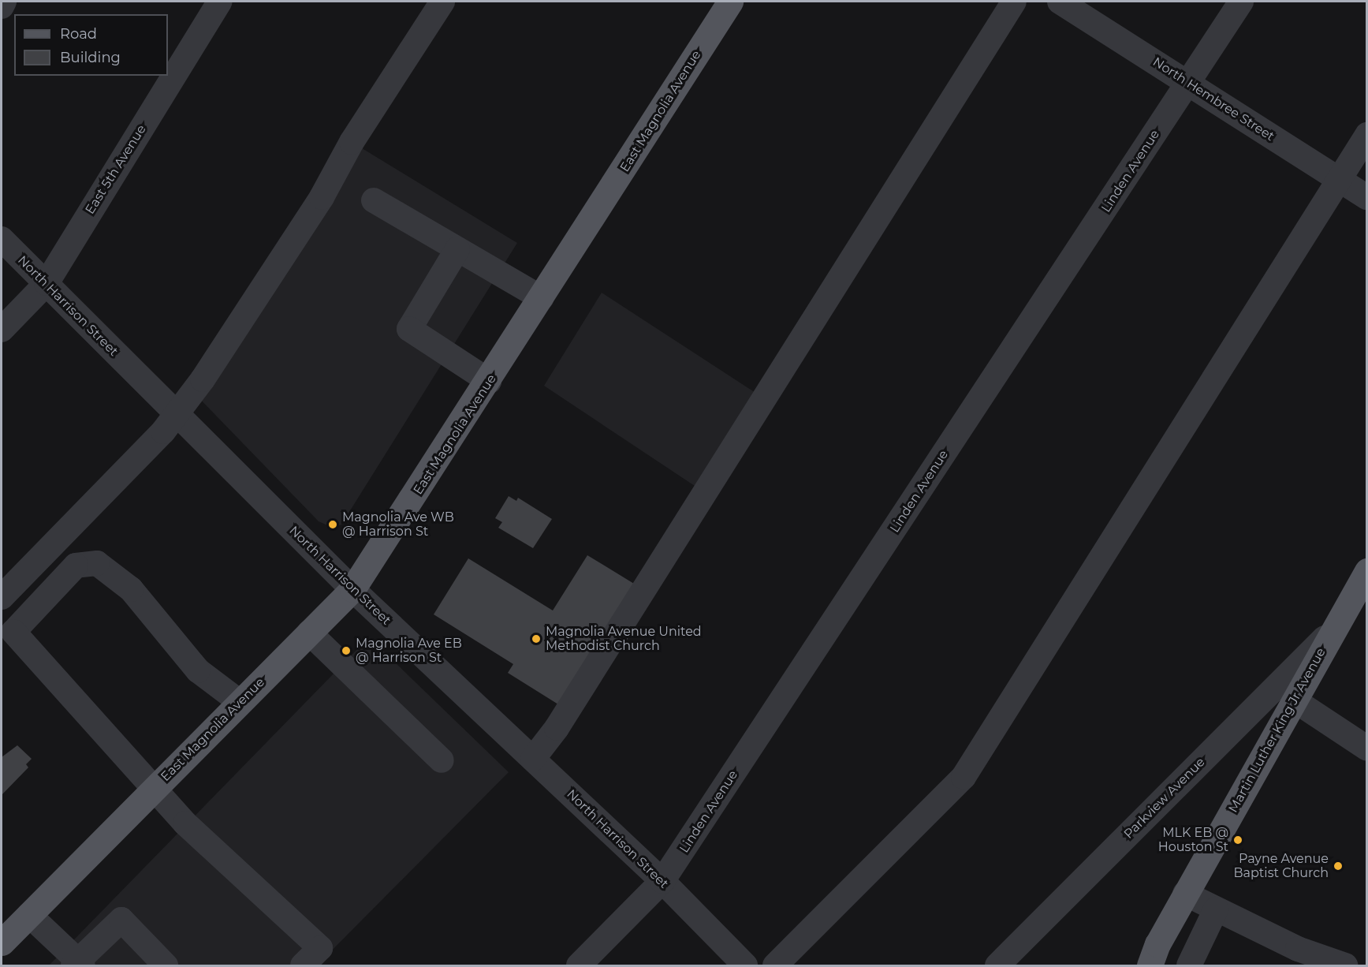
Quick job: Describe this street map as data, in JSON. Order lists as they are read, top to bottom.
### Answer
{
  "streets": {
    "main road": ["East Magnolia Avenue", "Martin Luther King Jr Avenue"],
    "street": [
      "North Hembree Street",
      "East 5th Avenue",
      "Linden Avenue",
      "North Harrison Street",
      "Parkview Avenue"
    ]
  },
  "crossings": [
    ["North Hembree Street", "Linden Avenue"],
    ["East Magnolia Avenue", "North Harrison Street"],
    ["East 5th Avenue", "North Harrison Street"],
    ["Linden Avenue", "North Harrison Street"],
    ["Martin Luther King Jr Avenue", "Parkview Avenue"]
  ],
  "places": [
    "Magnolia Ave WB @ Harrison St",
    "Magnolia Avenue United Methodist Church",
    "Magnolia Ave EB @ Harrison St",
    "MLK EB @ Houston St",
    "Payne Avenue Baptist Church"
  ],
  "legend": ["Road", "Building"]
}
